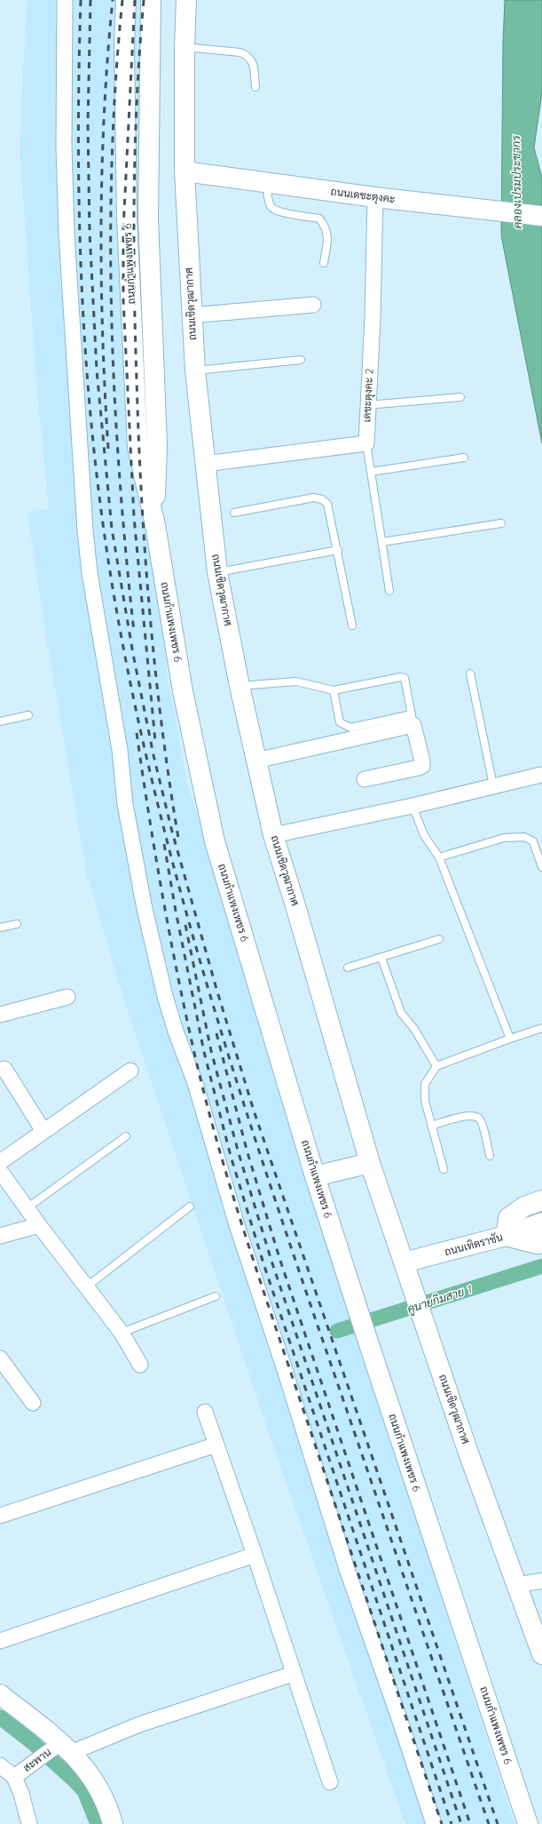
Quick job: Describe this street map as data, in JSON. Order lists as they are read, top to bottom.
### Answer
{
  "streets": {
    "main road": [
      "ถนนเดชะตุงคะ",
      "ถนนกำแพงเพชร 6",
      "ถนนเชิดวุฒากาศ",
      "ถนนเทิดราชัน"
    ],
    "street": ["เดชะตุงคะ 2", "สะพาน"]
  },
  "crossings": [
    ["ถนนเดชะตุงคะ", "ถนนเชิดวุฒากาศ"],
    ["ถนนเดชะตุงคะ", "เดชะตุงคะ 2"],
    ["ถนนเชิดวุฒากาศ", "ถนนเทิดราชัน"]
  ],
  "water": ["คลองเปรมประชากร", "คูนายกิมสาย 1"]
}
